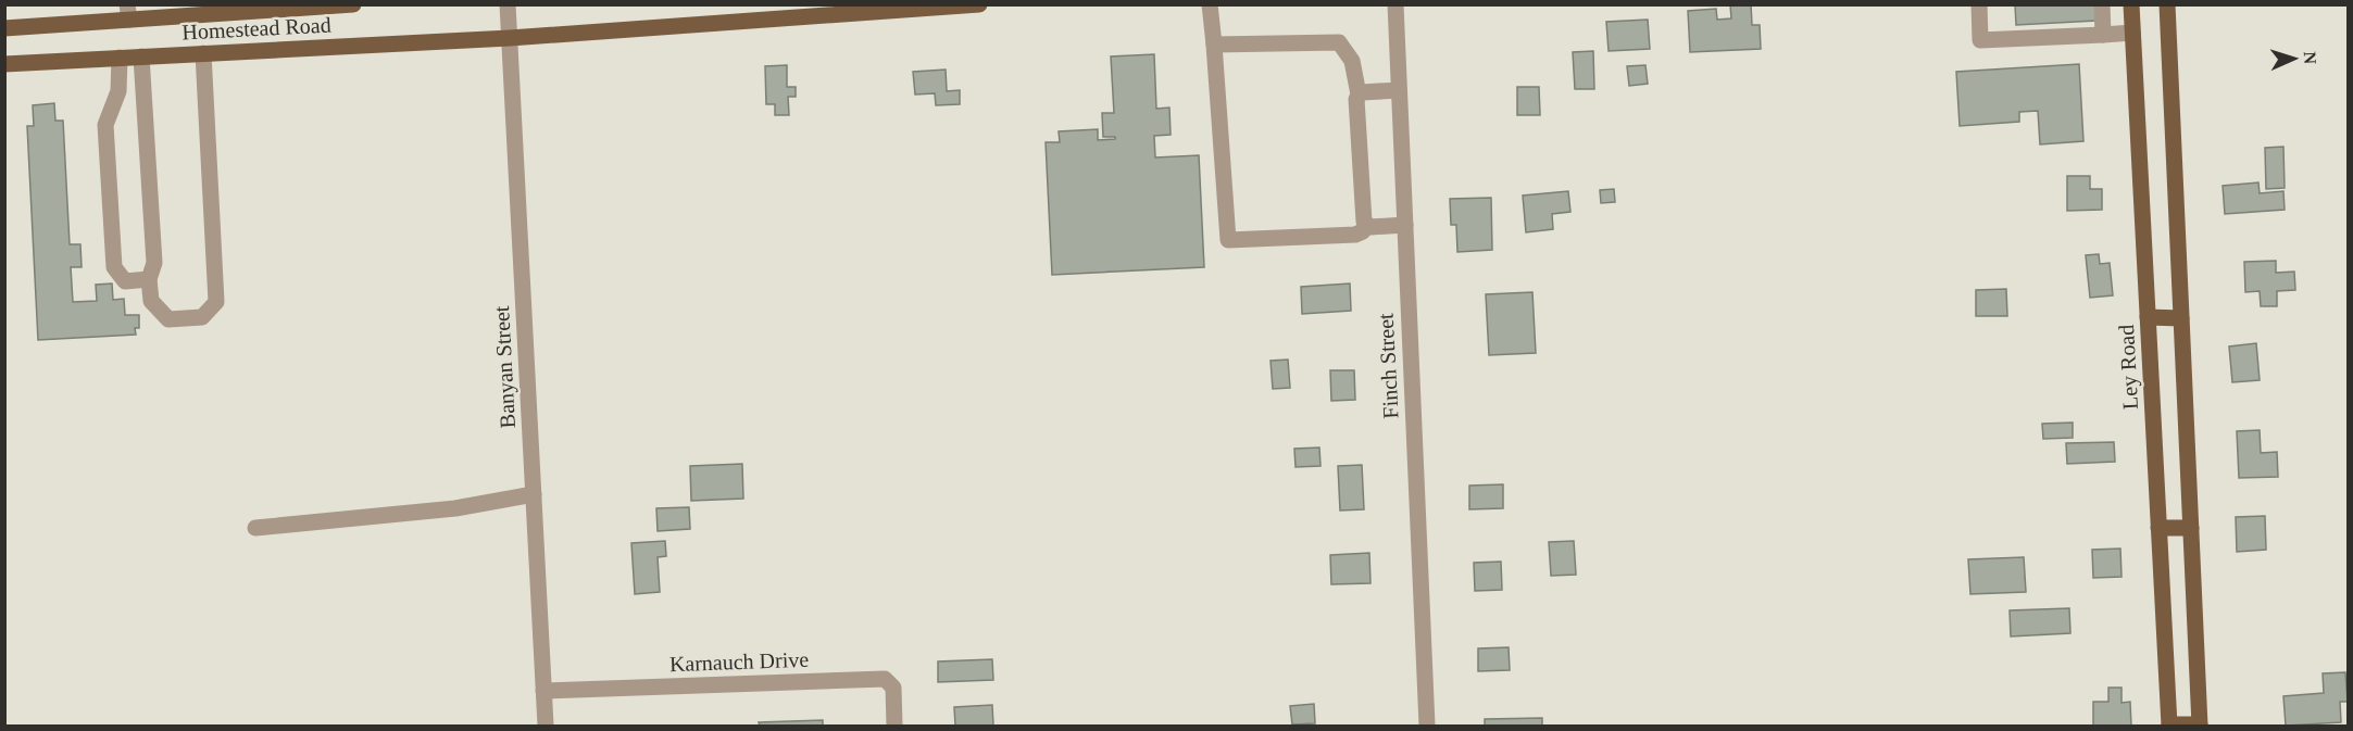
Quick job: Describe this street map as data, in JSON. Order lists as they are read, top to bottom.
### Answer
{
  "streets": {
    "main road": ["Homestead Road", "Ley Road"],
    "street": ["Finch Street", "Banyan Street", "Karnauch Drive"]
  },
  "crossings": [
    ["Homestead Road", "Banyan Street"],
    ["Banyan Street", "Karnauch Drive"]
  ],
  "north": "right"
}
